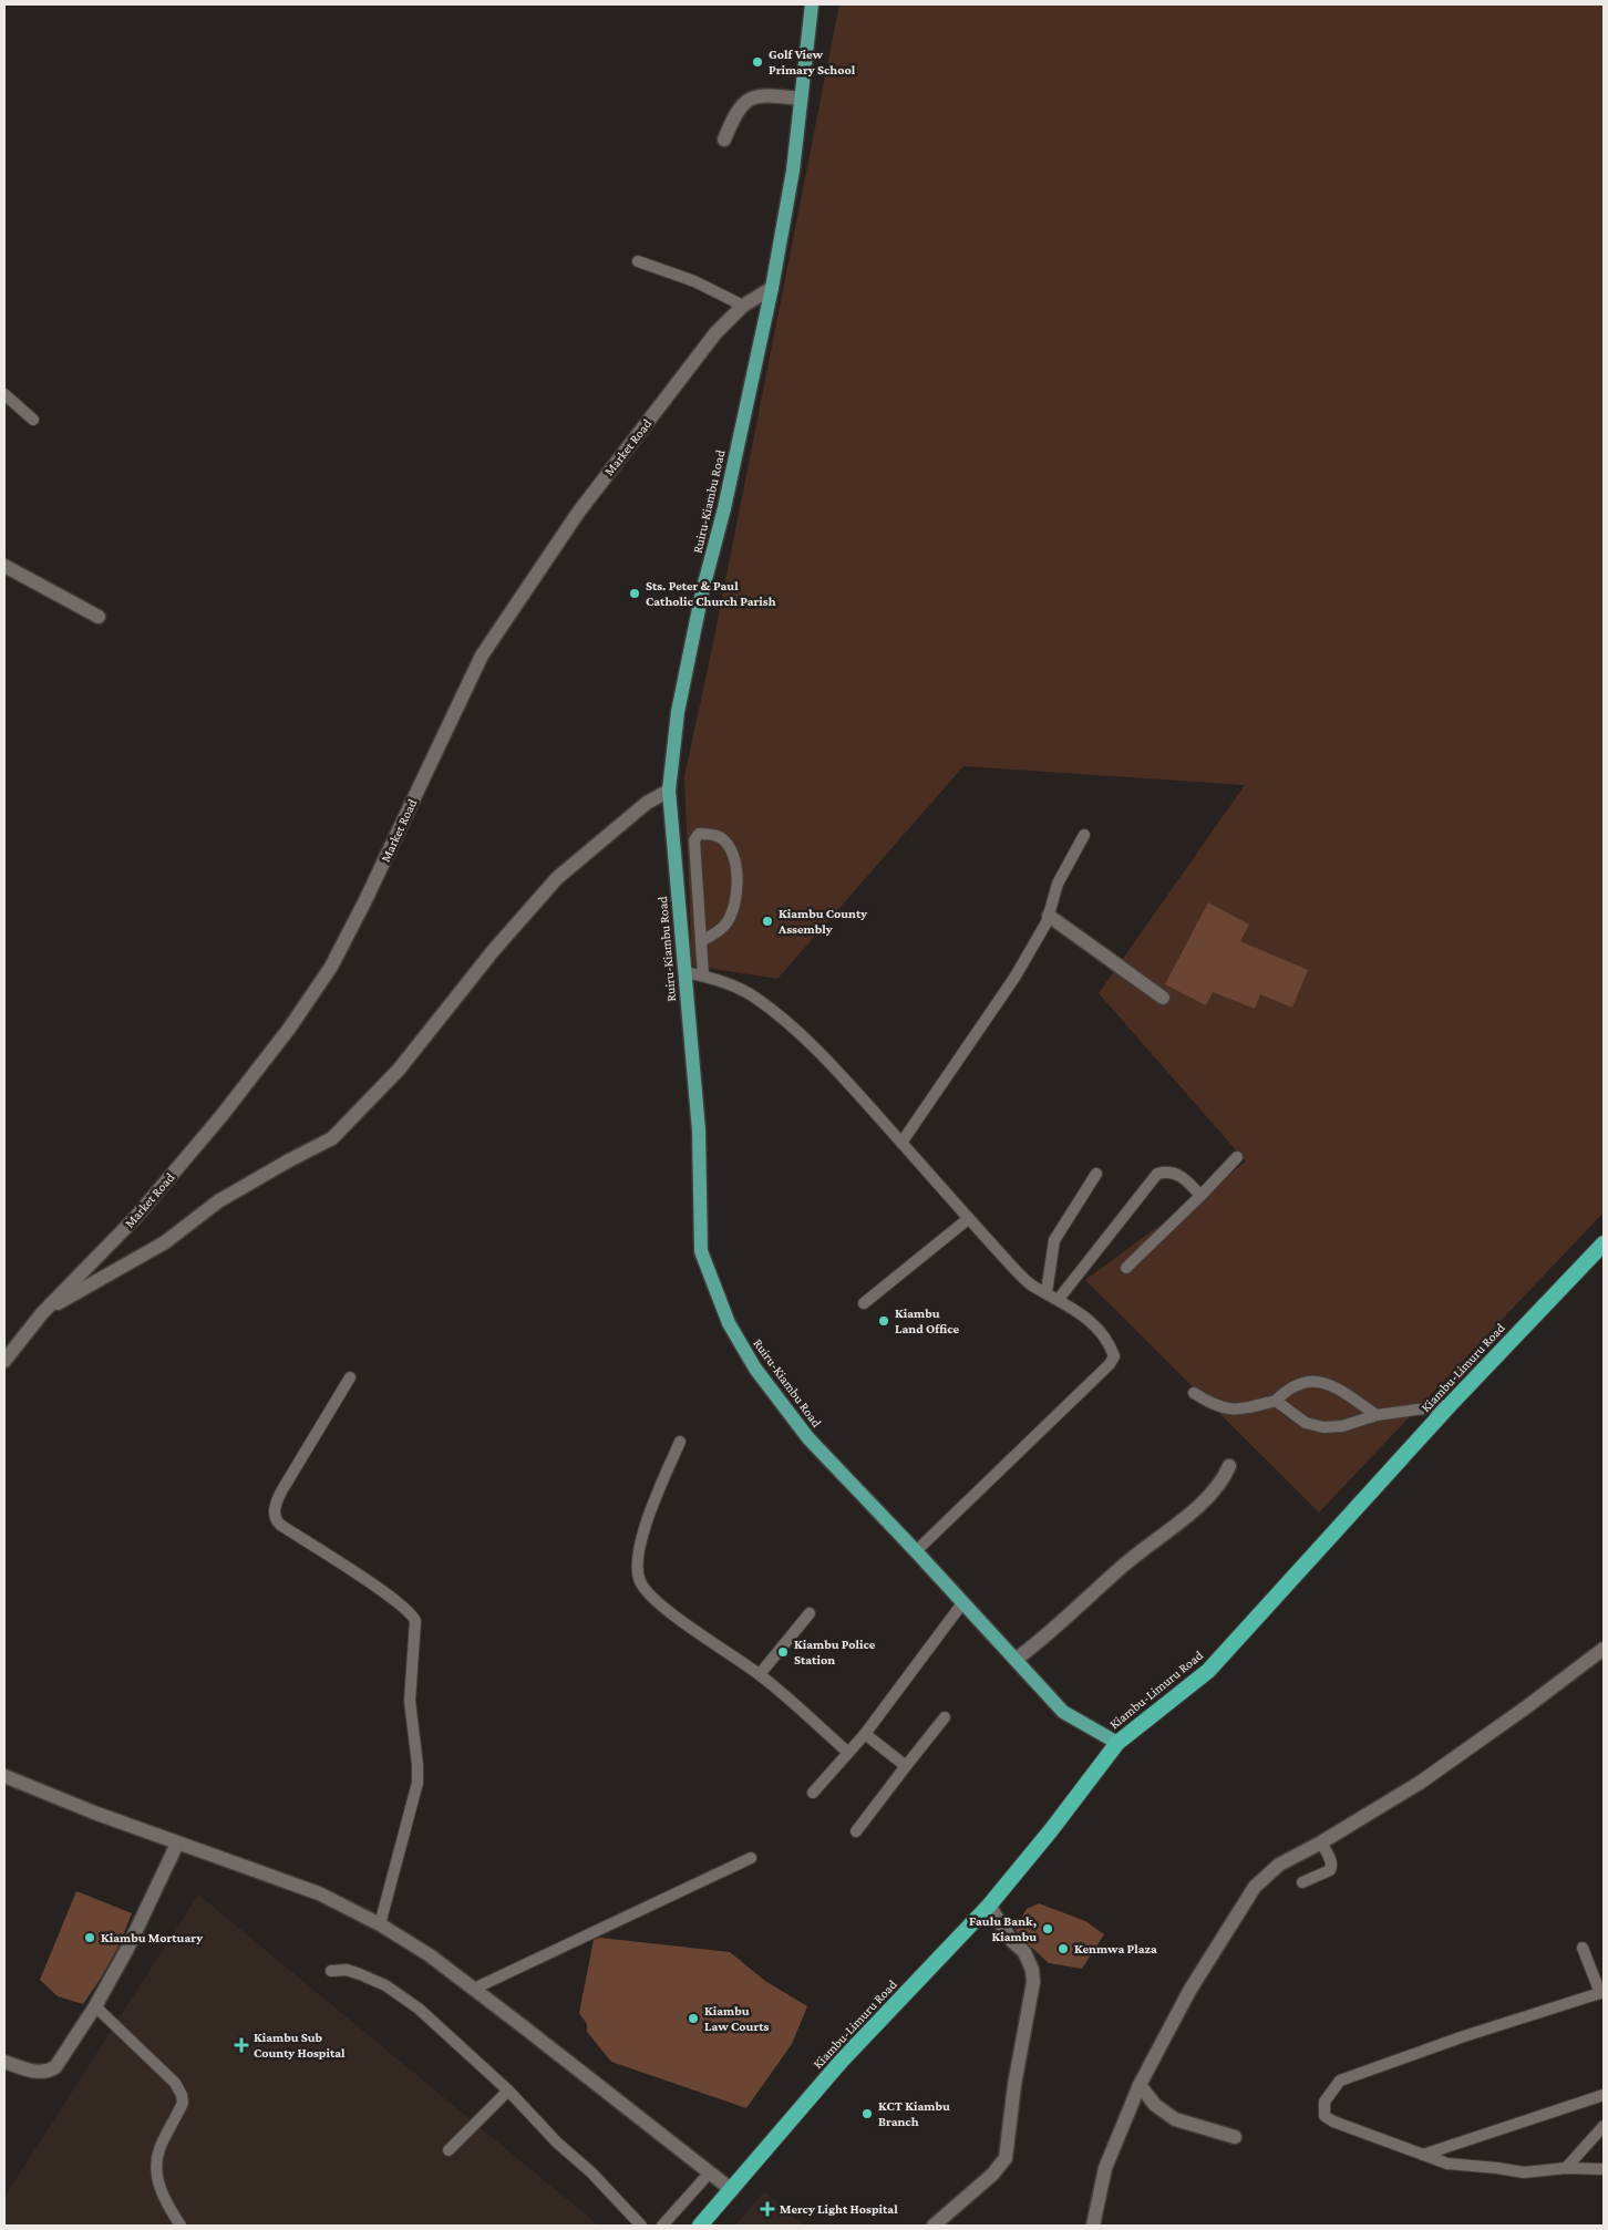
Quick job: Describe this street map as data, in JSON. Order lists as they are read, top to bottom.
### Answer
{
  "streets": {
    "highway": ["Kiambu-Limuru Road"],
    "main road": ["Ruiru-Kiambu Road"],
    "street": ["Market Road"]
  },
  "crossings": [
    ["Market Road", "Ruiru-Kiambu Road"],
    ["Ruiru-Kiambu Road", "Kiambu-Limuru Road"]
  ],
  "places": {
    "other": [
      "Golf View Primary School",
      "Sts. Peter & Paul Catholic Church Parish",
      "Kiambu County Assembly",
      "Kiambu Land Office",
      "Kiambu Police Station",
      "Faulu Bank, Kiambu",
      "Kiambu Mortuary",
      "Kenmwa Plaza",
      "Kiambu Law Courts",
      "KCT Kiambu Branch"
    ],
    "health": ["Kiambu Sub County Hospital", "Mercy Light Hospital"]
  }
}
